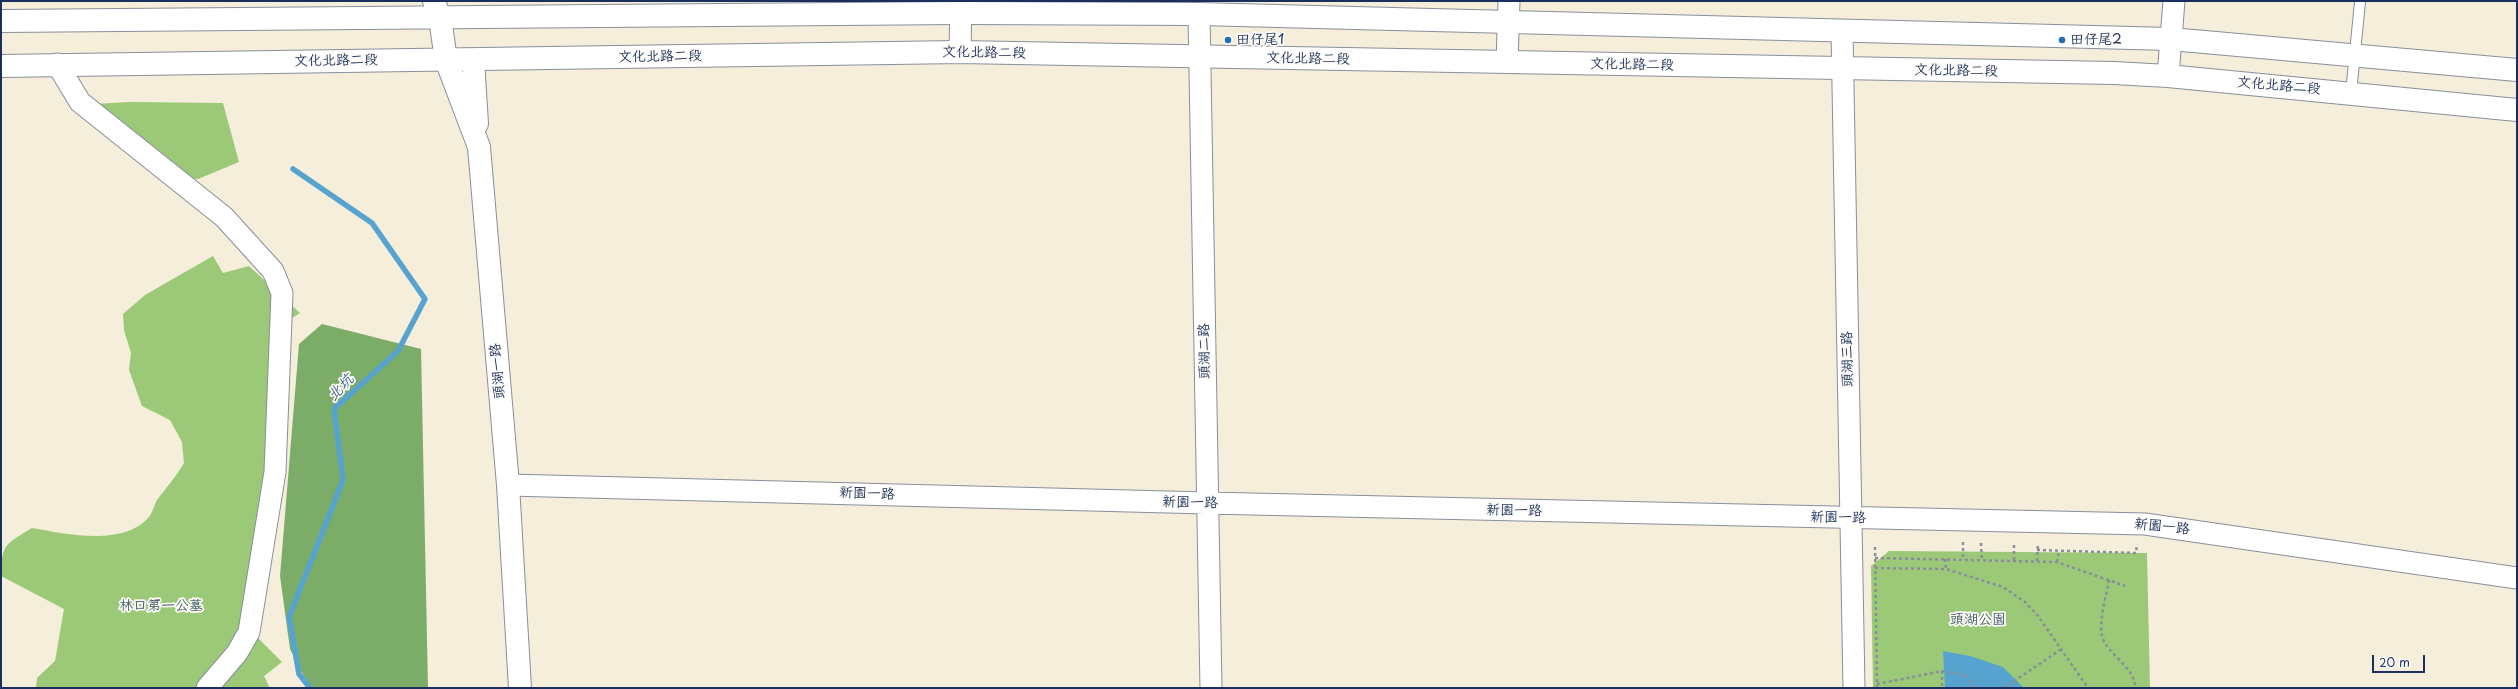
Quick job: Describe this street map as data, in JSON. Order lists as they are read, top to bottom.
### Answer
{
  "streets": {
    "street": [
      "文化北路二段",
      "頭湖二路",
      "頭湖三路",
      "頭湖一路",
      "新園一路"
    ]
  },
  "crossings": [
    ["文化北路二段", "頭湖二路"],
    ["文化北路二段", "頭湖三路"],
    ["文化北路二段", "頭湖一路"],
    ["頭湖二路", "新園一路"],
    ["頭湖三路", "新園一路"],
    ["頭湖一路", "新園一路"]
  ],
  "water": ["北坑"],
  "parks": ["林口第一公墓", "頭湖公園"],
  "places": ["田仔尾1", "田仔尾2"],
  "scale_bar": "20 m"
}
